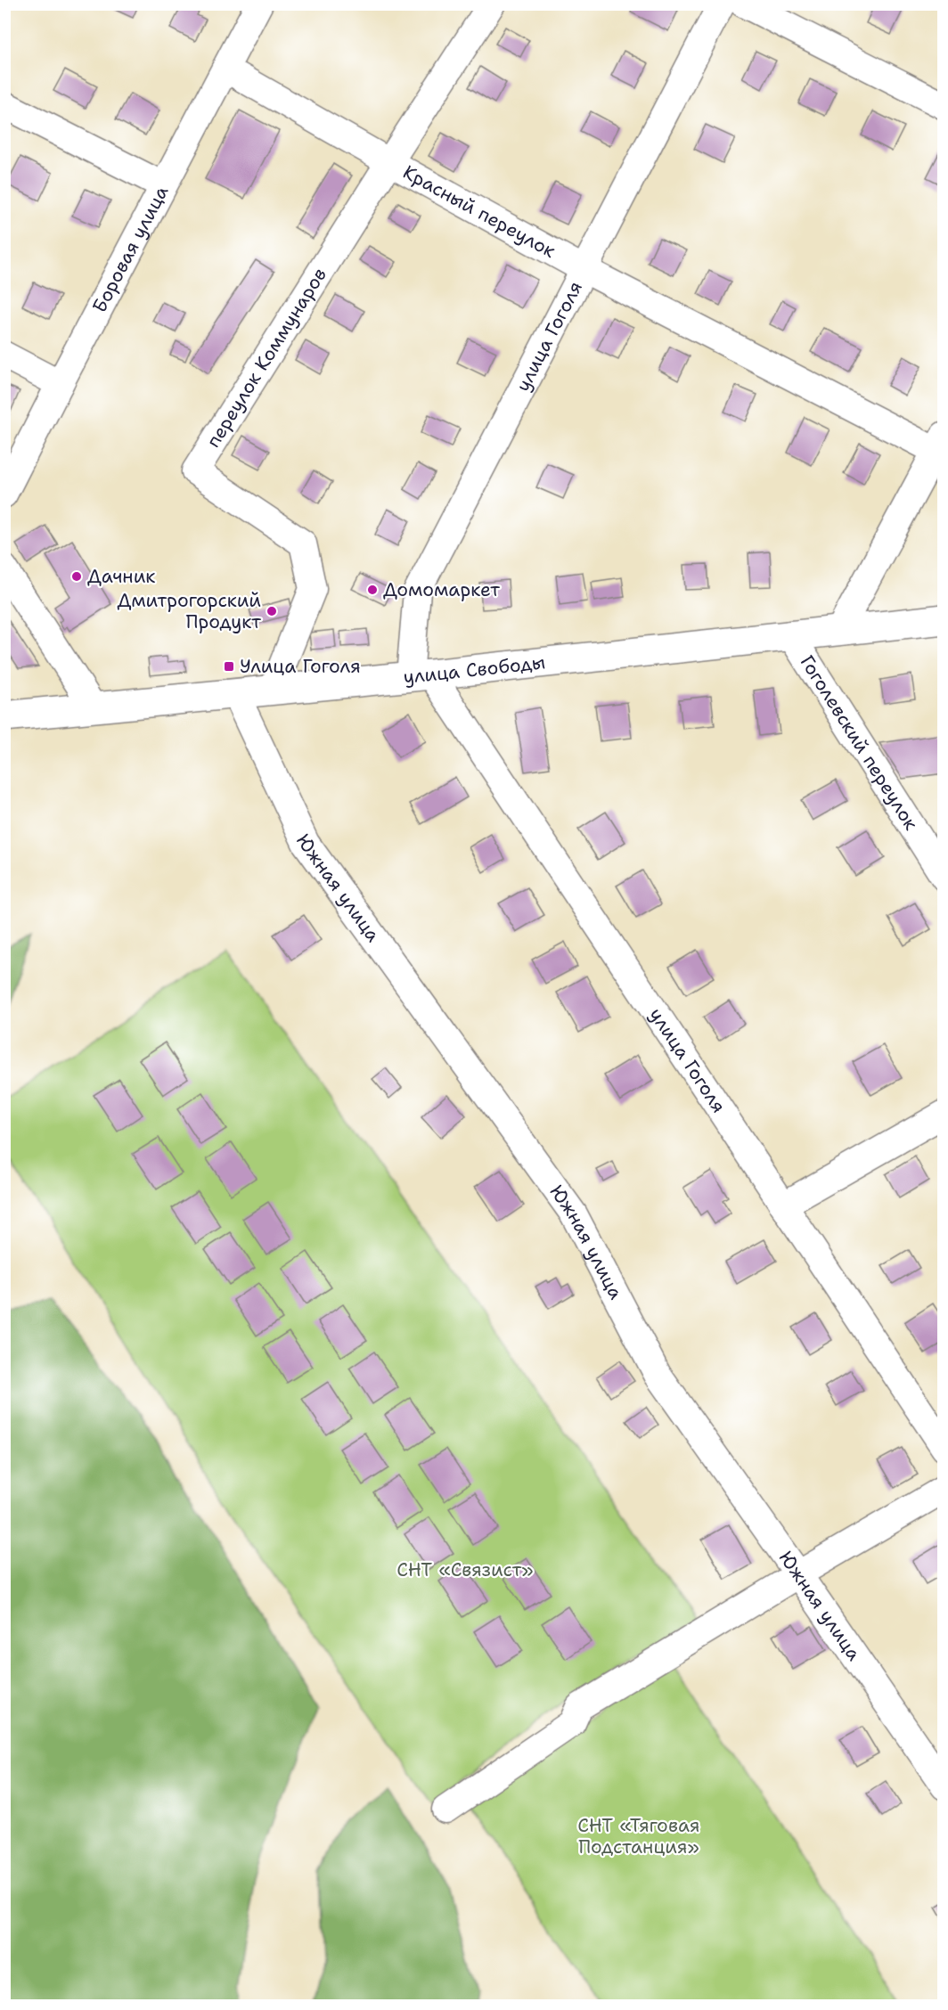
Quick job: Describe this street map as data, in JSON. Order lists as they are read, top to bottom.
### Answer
{
  "streets": {
    "main road": ["улица Свободы"],
    "street": [
      "Красный переулок",
      "Боровая улица",
      "улица Гоголя",
      "переулок Коммунаров",
      "Гоголевский переулок",
      "Южная улица"
    ]
  },
  "crossings": [
    ["Красный переулок", "Боровая улица"],
    ["Красный переулок", "улица Гоголя"],
    ["Красный переулок", "переулок Коммунаров"],
    ["улица Гоголя", "улица Свободы"],
    ["переулок Коммунаров", "улица Свободы"],
    ["улица Свободы", "Гоголевский переулок"],
    ["улица Свободы", "Южная улица"]
  ],
  "parks": ["СНТ «Связист»", "СНТ «Тяговая Подстанция»"],
  "places": {
    "other": ["Дачник", "Домомаркет", "Дмитрогорский Продукт"],
    "transit": ["Улица Гоголя"]
  }
}
